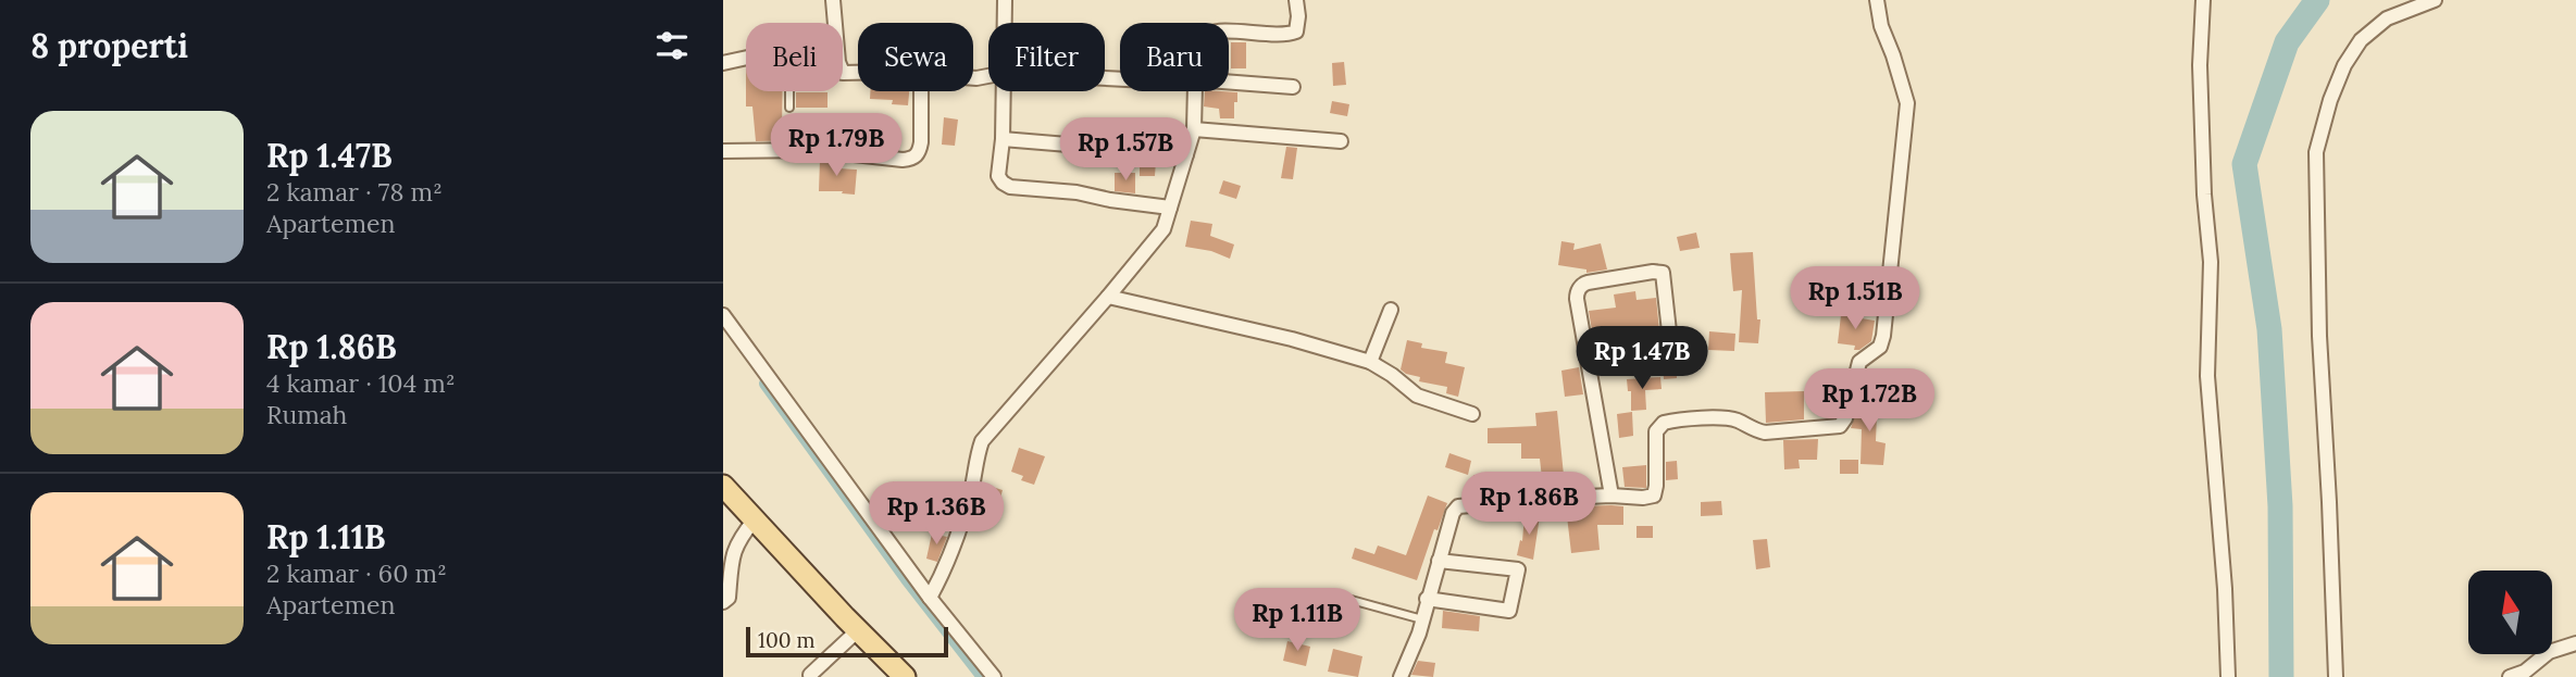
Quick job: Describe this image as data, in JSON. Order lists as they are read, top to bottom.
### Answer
{
  "scale_bar": "100 m",
  "north": "top",
  "page": {
    "heading": "8 properti",
    "chip": [
      "Beli",
      "Sewa",
      "Filter",
      "Baru"
    ],
    "list": [
      {
        "name": "Rp 1.47B",
        "note": "2 kamar · 78 m² · Apartemen"
      },
      {
        "name": "Rp 1.86B",
        "note": "4 kamar · 104 m² · Rumah"
      },
      {
        "name": "Rp 1.11B",
        "note": "2 kamar · 60 m² · Apartemen"
      }
    ],
    "price": [
      "Rp 1.79B",
      "Rp 1.57B",
      "Rp 1.51B",
      "Rp 1.47B",
      "Rp 1.72B",
      "Rp 1.86B",
      "Rp 1.36B",
      "Rp 1.11B"
    ],
    "scale": "100 m"
  }
}
